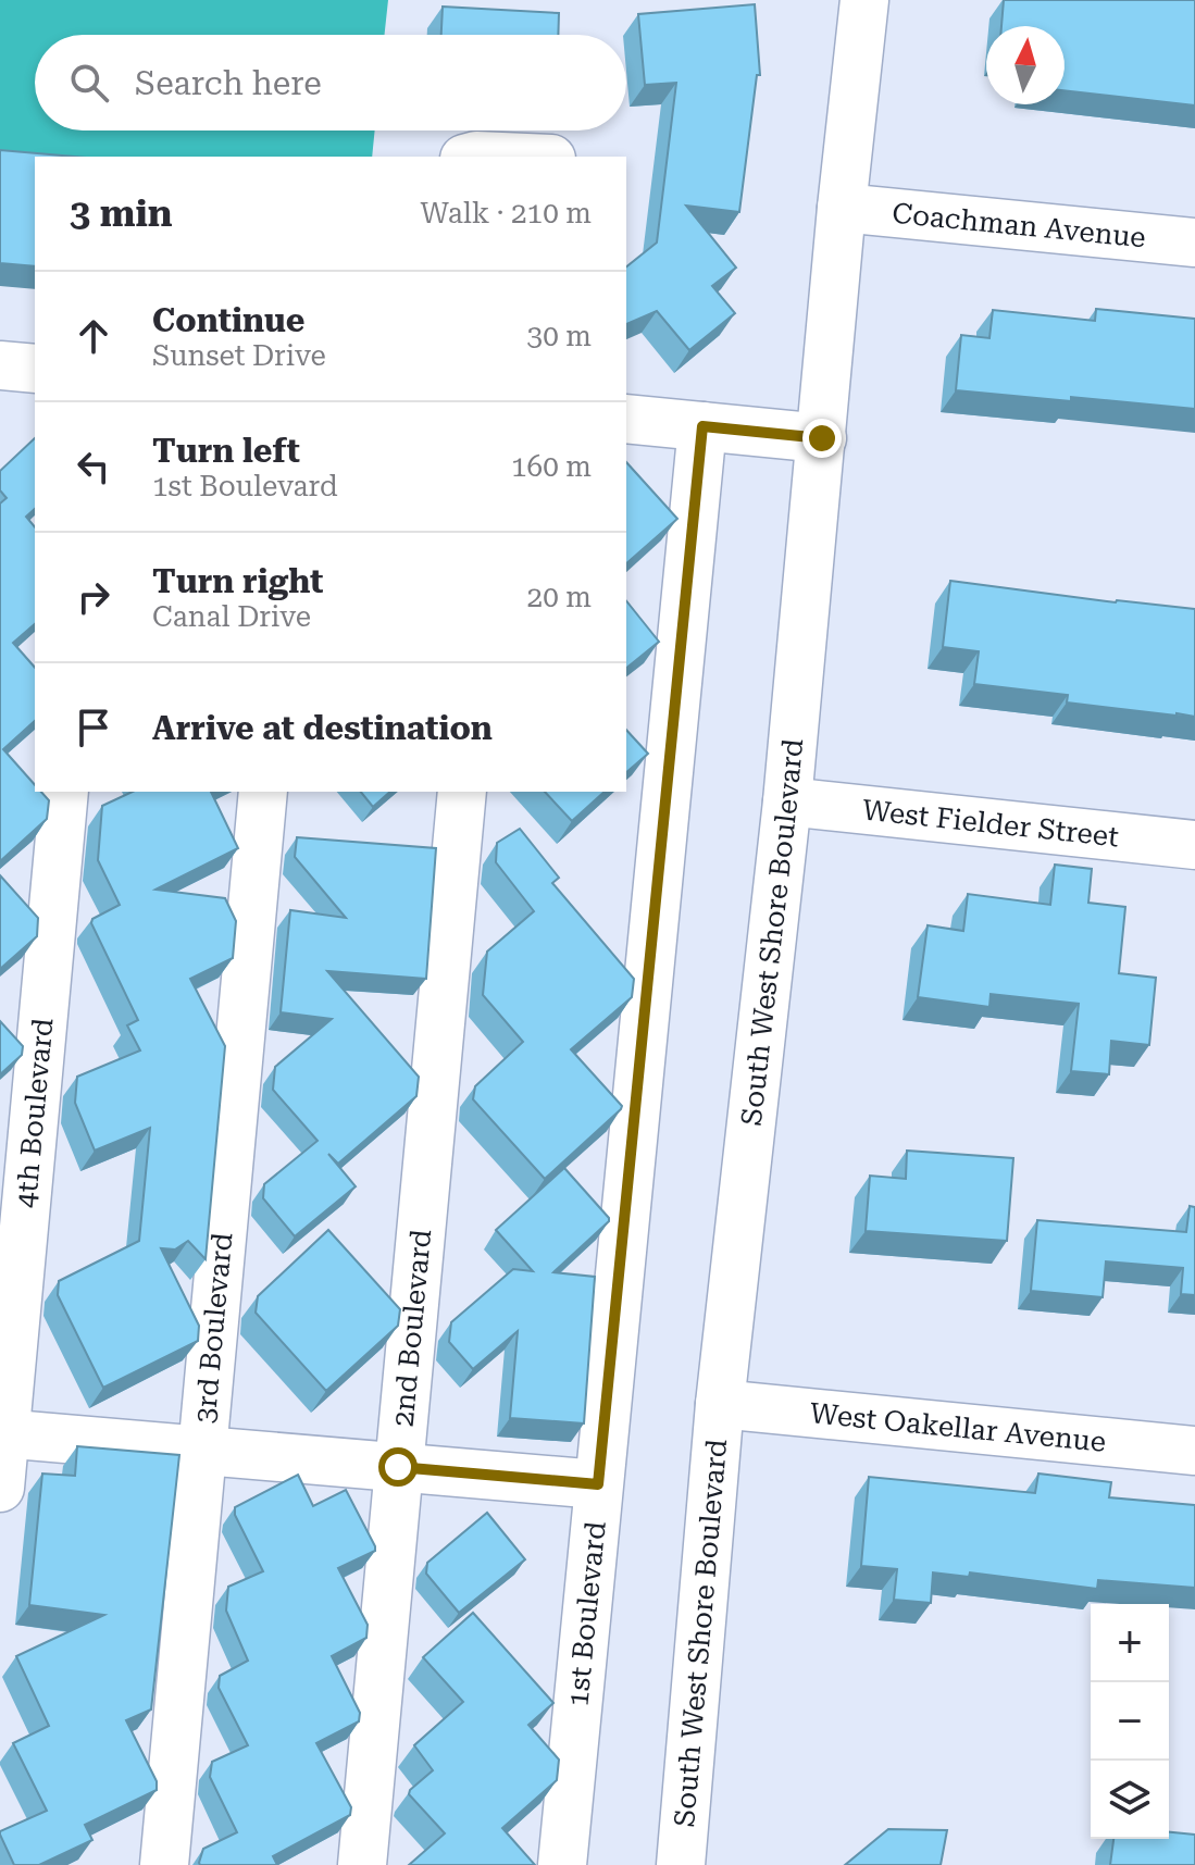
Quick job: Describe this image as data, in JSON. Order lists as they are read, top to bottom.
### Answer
{
  "streets": {
    "street": [
      "Coachman Avenue",
      "West Fielder Street",
      "South West Shore Boulevard",
      "4th Boulevard",
      "3rd Boulevard",
      "2nd Boulevard",
      "West Oakellar Avenue",
      "1st Boulevard"
    ]
  },
  "crossings": [
    ["Coachman Avenue", "South West Shore Boulevard"],
    ["West Fielder Street", "South West Shore Boulevard"],
    ["South West Shore Boulevard", "West Oakellar Avenue"]
  ],
  "north": "top",
  "page": {
    "search": "Search here",
    "heading": ["3 min", "Walk · 210 m"],
    "list": [
      ["Continue", "Sunset Drive", "30 m"],
      ["Turn left", "1st Boulevard", "160 m"],
      ["Turn right", "Canal Drive", "20 m"],
      "Arrive at destination"
    ],
    "map_buttons": ["+", "−"]
  }
}
